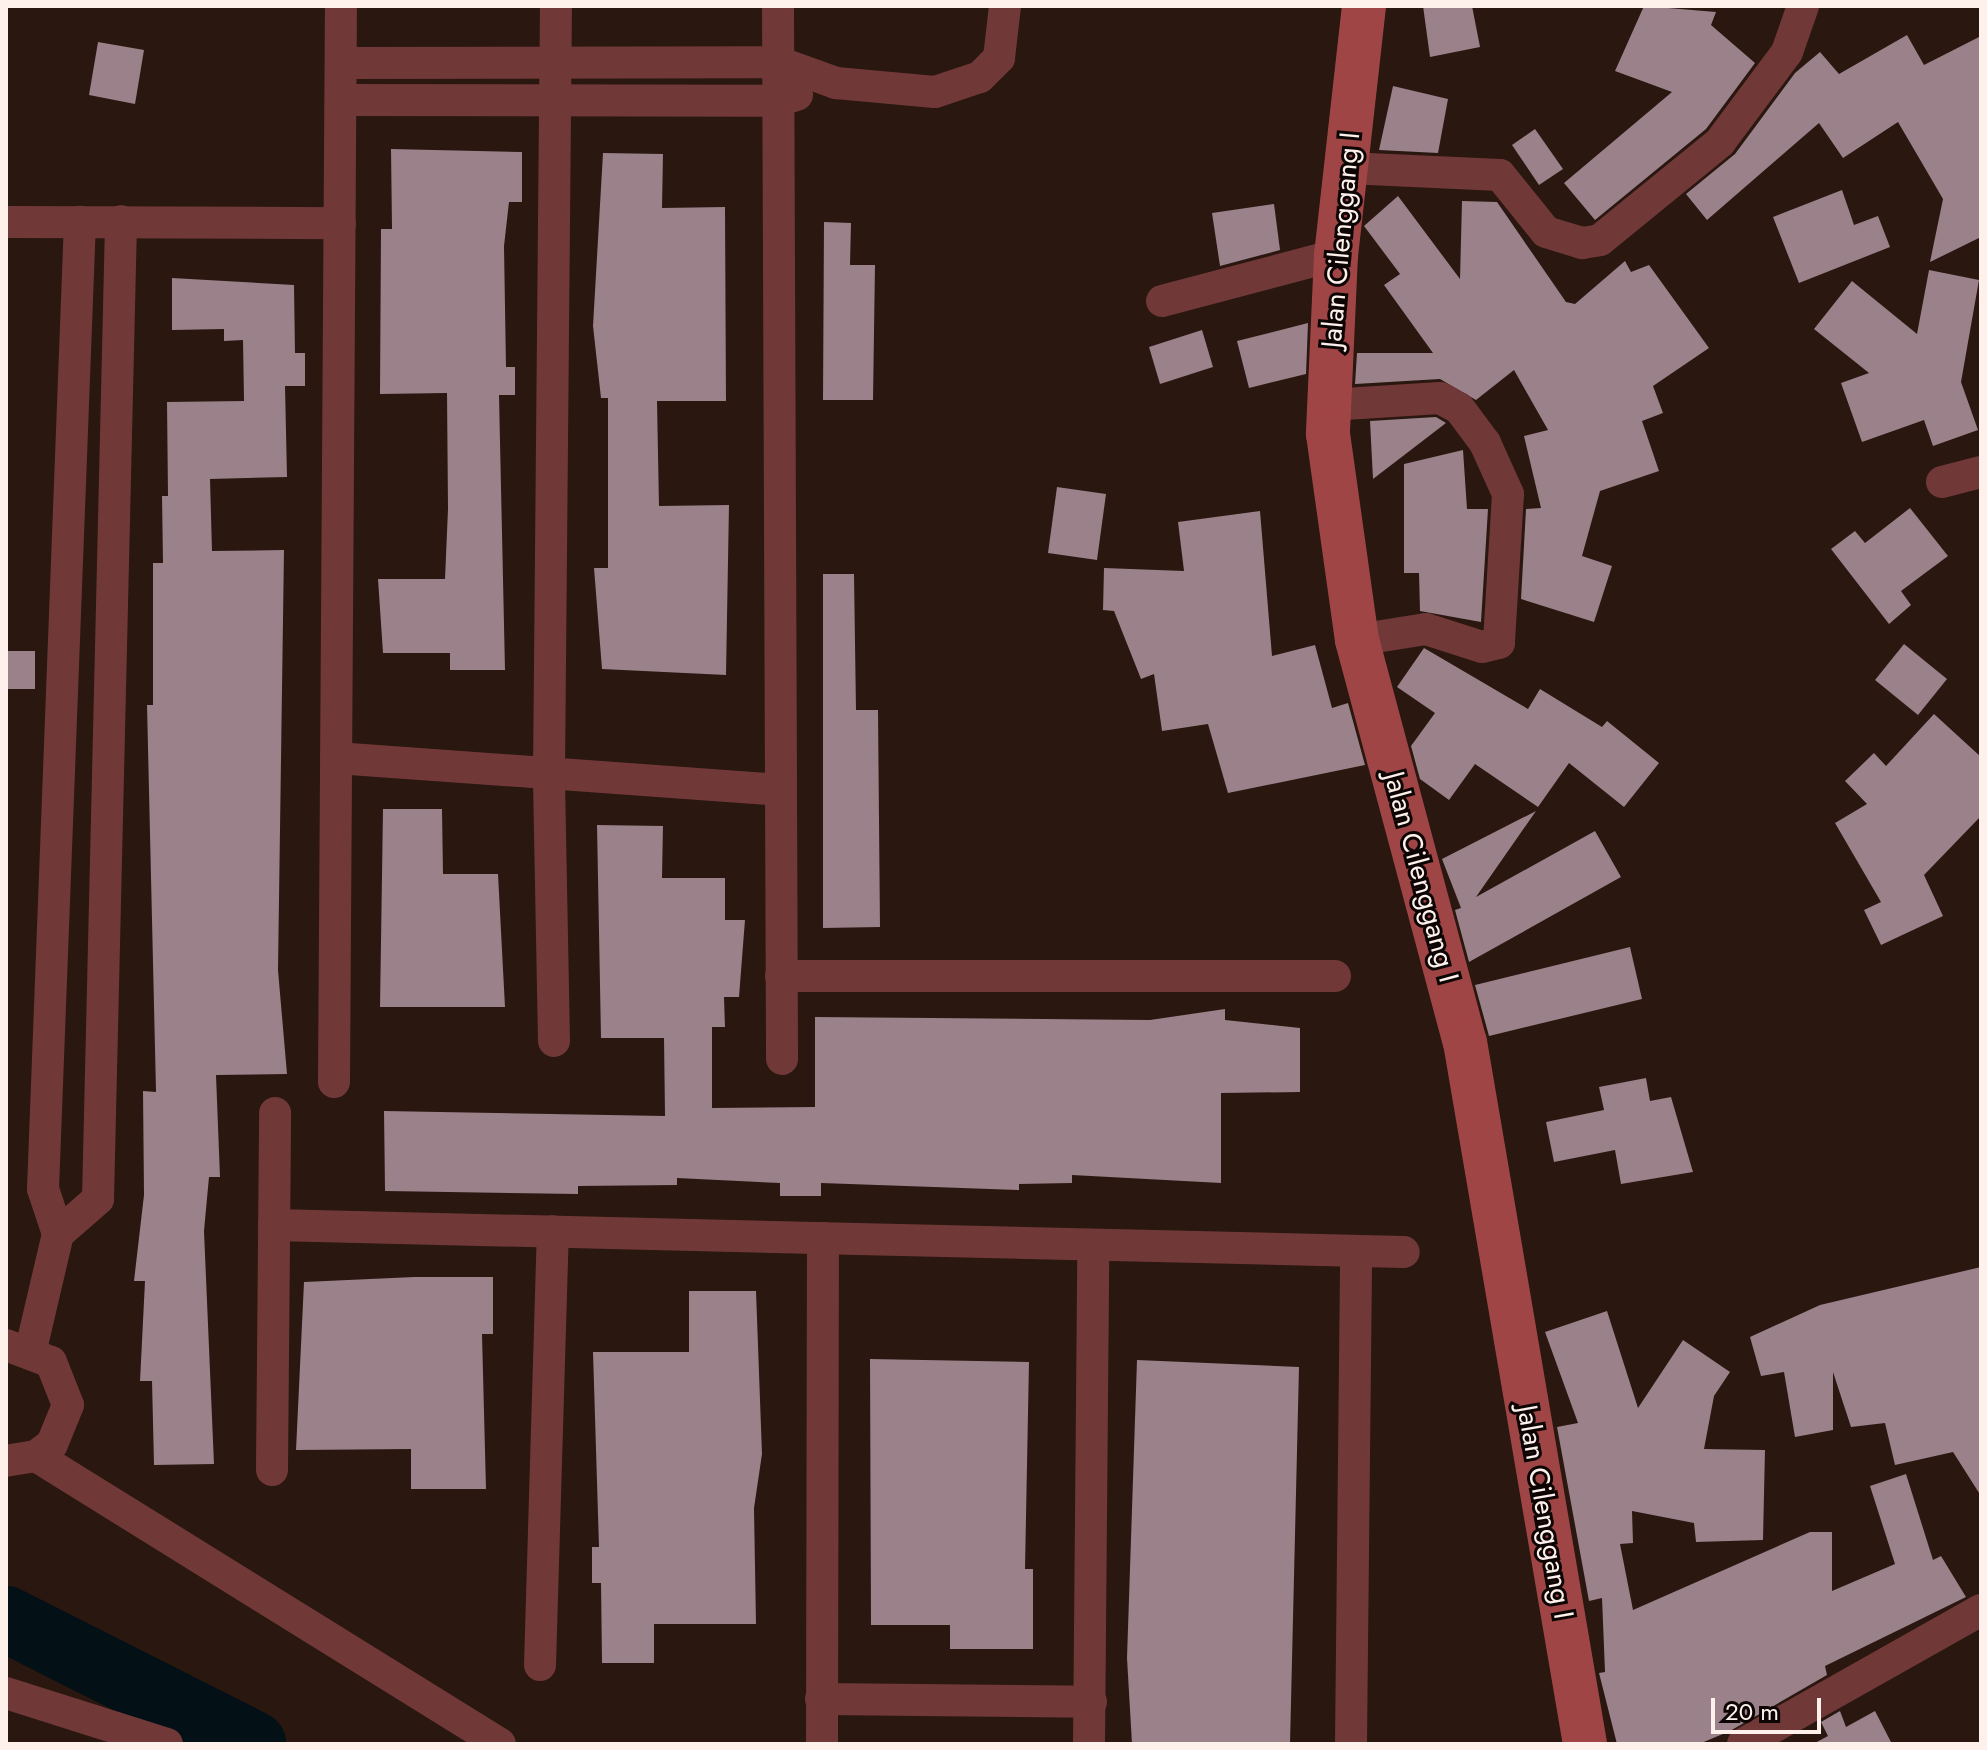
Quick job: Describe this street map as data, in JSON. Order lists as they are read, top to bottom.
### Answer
{
  "streets": {
    "street": ["Jalan Cilenggang I"]
  },
  "scale_bar": "20 m"
}
